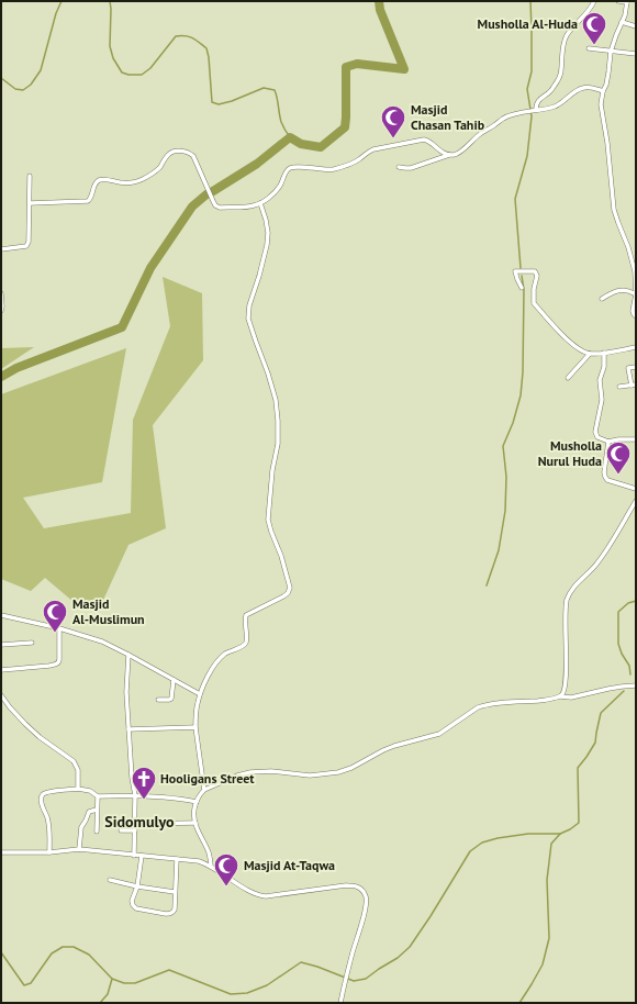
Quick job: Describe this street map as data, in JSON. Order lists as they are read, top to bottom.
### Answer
{
  "districts": ["Sidomulyo"],
  "places": {
    "mosque": [
      "Musholla Al-Huda",
      "Masjid Chasan Tahib",
      "Musholla Nurul Huda",
      "Masjid Al-Muslimun",
      "Masjid At-Taqwa"
    ],
    "church": ["Hooligans Street"]
  }
}
